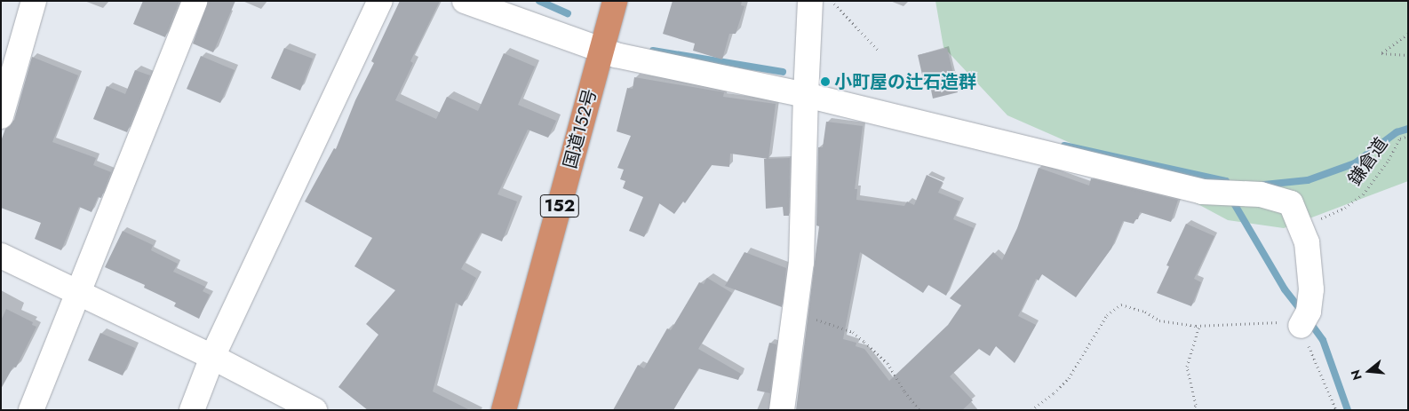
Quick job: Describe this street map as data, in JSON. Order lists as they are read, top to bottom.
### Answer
{
  "streets": {
    "highway": ["国道152号", "152"],
    "path": ["鎌倉道"]
  },
  "places": ["小町屋の辻石造群"],
  "north": "left"
}
